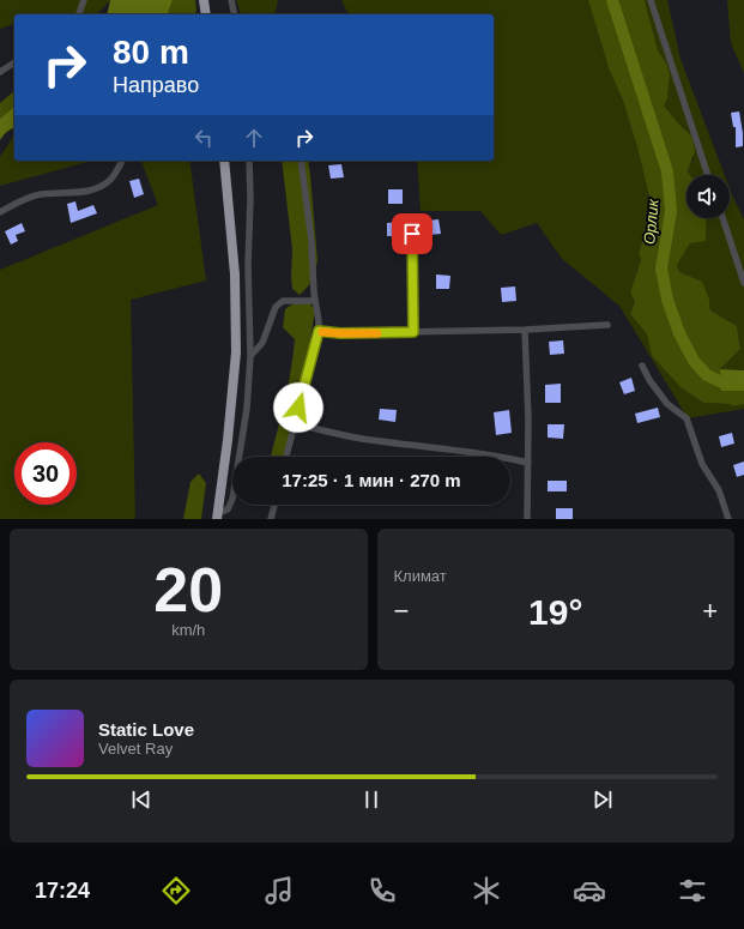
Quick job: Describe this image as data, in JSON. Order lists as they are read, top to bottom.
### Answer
{
  "water": ["Орлик"],
  "page": {
    "turn": ["80 m", "Направо"],
    "limit": "30",
    "trip": "17:25 · 1 мин · 270 m",
    "tile": [
      ["20", "km/h"],
      "Климат"
    ],
    "heat": ["−", "19°", "+"],
    "song": ["Static Love", "Velvet Ray"],
    "tabs": "17:24"
  }
}
